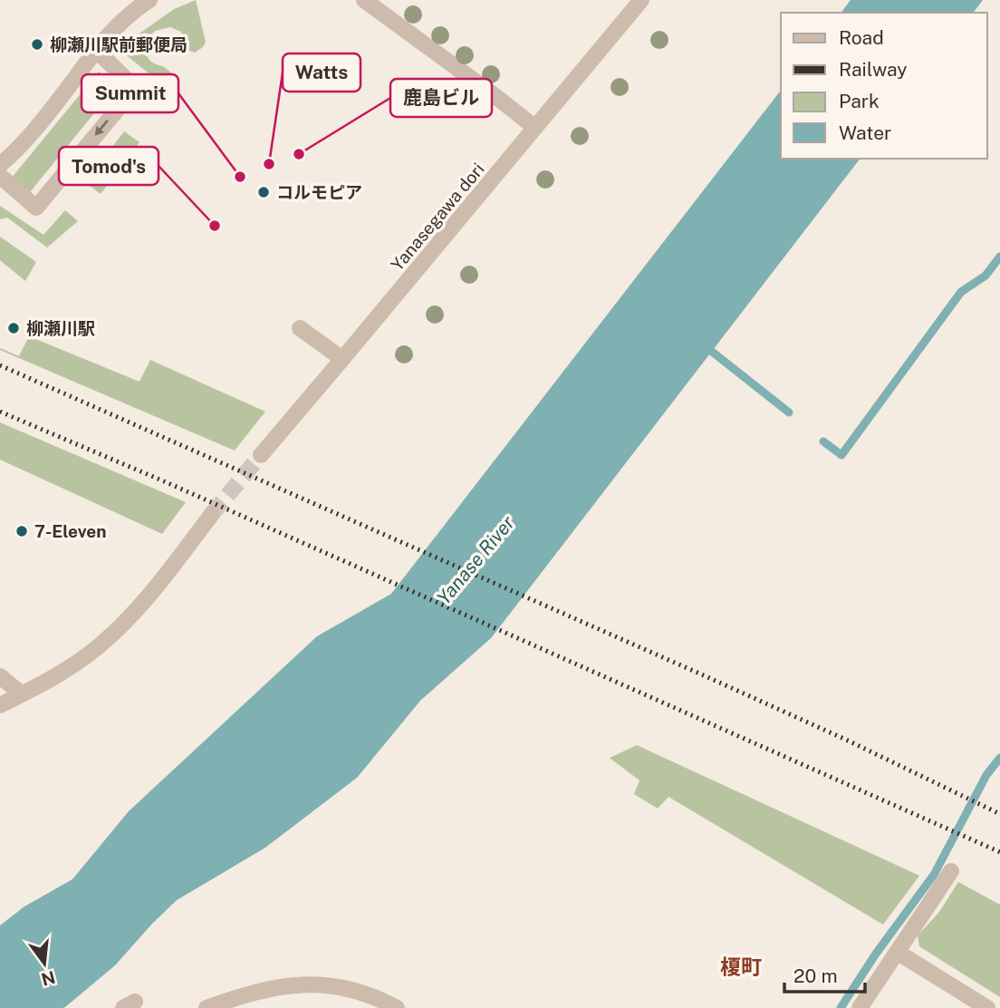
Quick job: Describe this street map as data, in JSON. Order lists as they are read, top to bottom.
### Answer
{
  "streets": {
    "street": ["Yanasegawa dori"]
  },
  "districts": ["榎町"],
  "water": ["Yanase River"],
  "places": [
    "柳瀬川駅前郵便局",
    "鹿島ビル",
    "Watts",
    "Summit",
    "コルモピア",
    "Tomod's",
    "柳瀬川駅",
    "7-Eleven"
  ],
  "legend": [
    "Road",
    "Railway",
    "Park",
    "Water"
  ],
  "scale_bar": "20 m",
  "north": "bottom"
}
